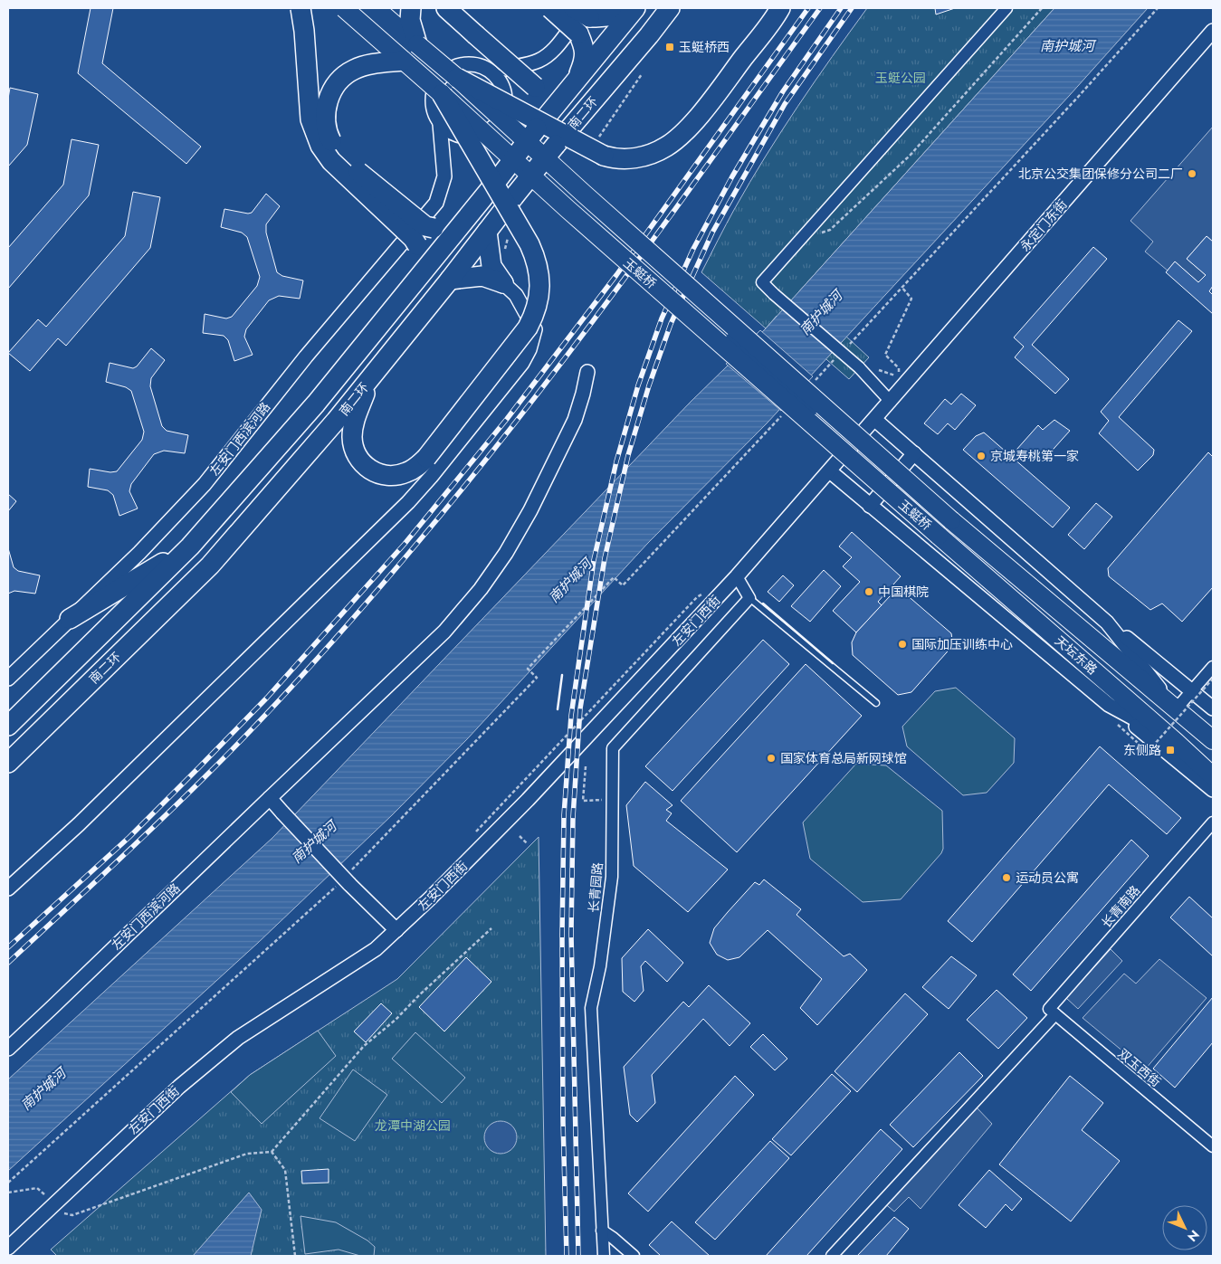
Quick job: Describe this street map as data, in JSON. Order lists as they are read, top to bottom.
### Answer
{
  "streets": {
    "highway": ["南二环"],
    "main road": ["玉蜓桥", "天坛东路"],
    "street": [
      "永定门东街",
      "左安门西滨河路",
      "左安门西街",
      "长青园路",
      "长青南路",
      "双玉西街"
    ]
  },
  "crossings": [
    ["永定门东街", "左安门西街"],
    ["玉蜓桥", "天坛东路"],
    ["长青南路", "双玉西街"]
  ],
  "water": ["南护城河"],
  "parks": ["玉蜓公园", "龙潭中湖公园"],
  "places": {
    "transit": ["玉蜓桥西", "东侧路"],
    "other": [
      "北京公交集团保修分公司二厂",
      "京城寿桃第一家",
      "中国棋院",
      "国际加压训练中心",
      "国家体育总局新网球馆",
      "运动员公寓"
    ]
  },
  "north": "bottom right"
}
